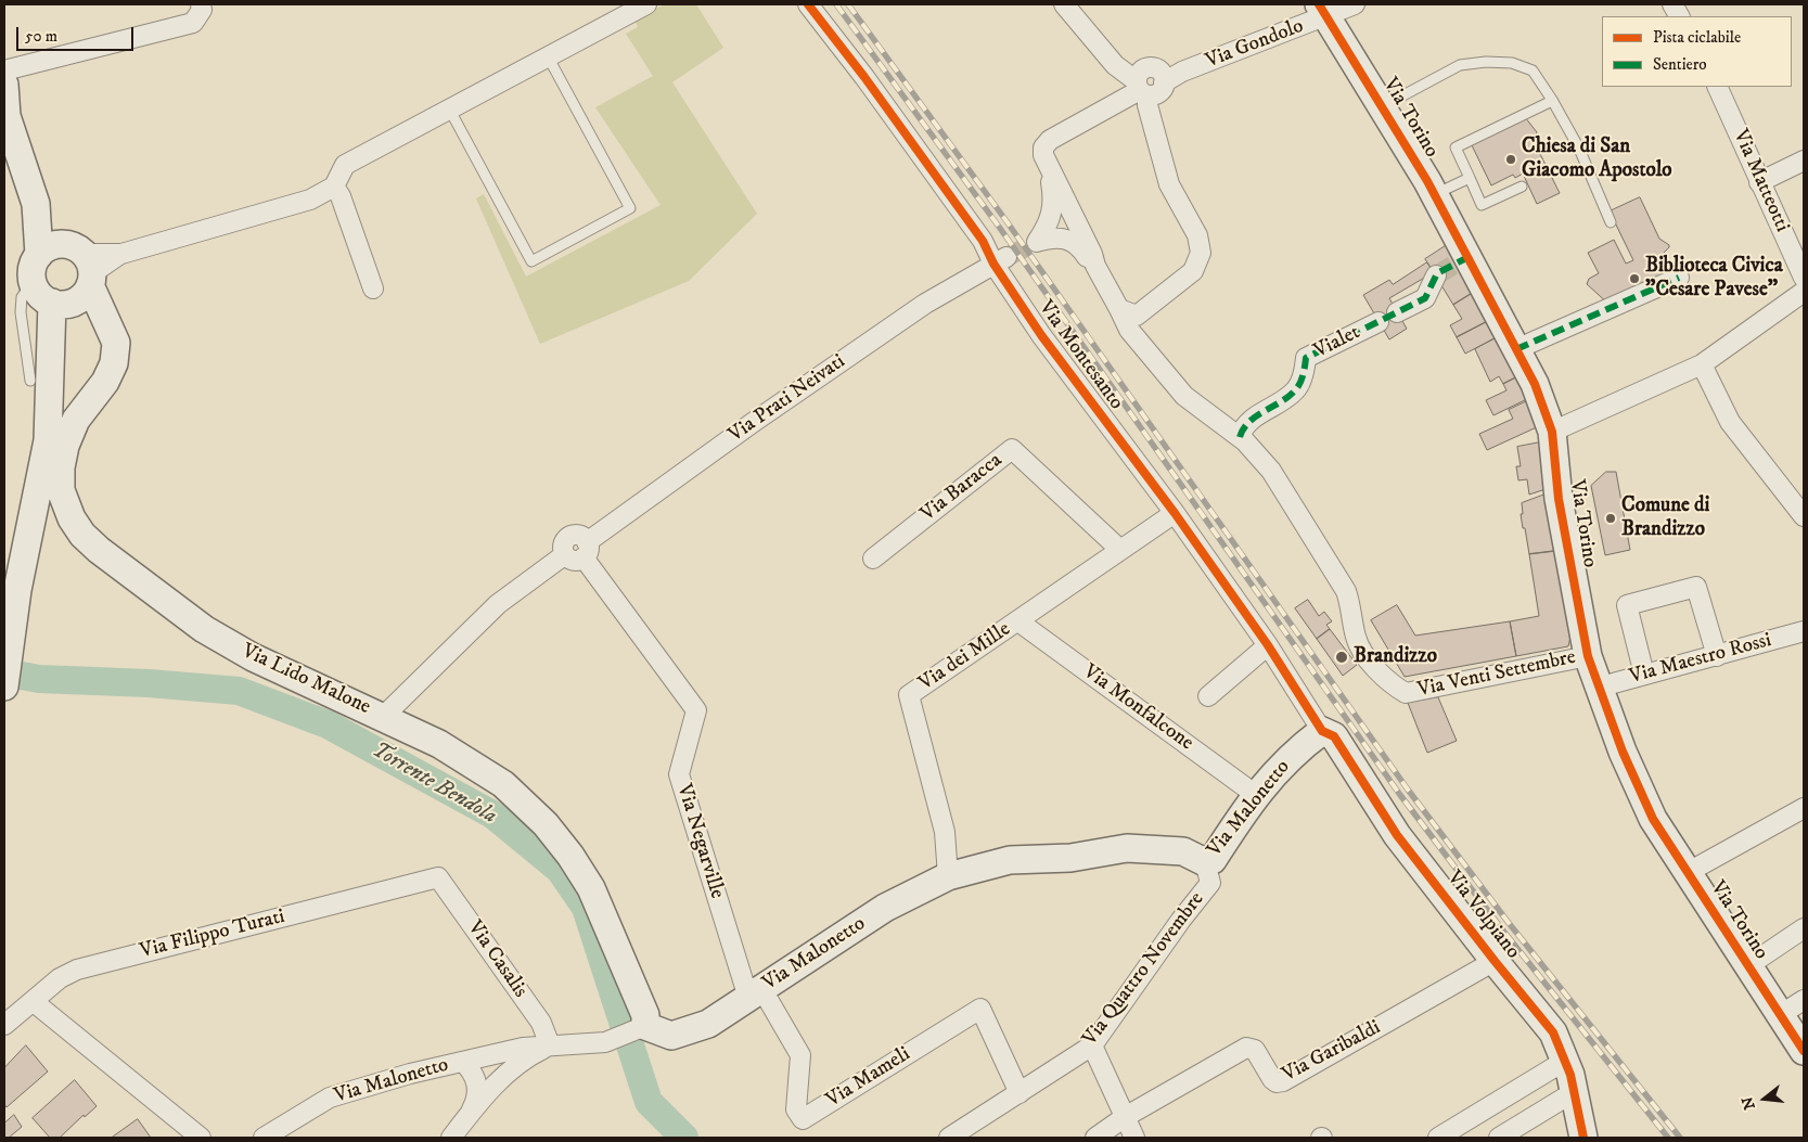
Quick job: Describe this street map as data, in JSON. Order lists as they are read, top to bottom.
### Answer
{
  "streets": {
    "street": [
      "Via Gondolo",
      "Via Torino",
      "Via Matteotti",
      "Vialet",
      "Via Montesanto",
      "Via Prati Neivati",
      "Via Baracca",
      "Via dei Mille",
      "Via Maestro Rossi",
      "Via Venti Settembre",
      "Via Lido Malone",
      "Via Monfalcone",
      "Via Malonetto",
      "Via Negarville",
      "Via Volpiano",
      "Via Filippo Turati",
      "Via Casalis",
      "Via Quattro Novembre",
      "Via Garibaldi",
      "Via Mameli"
    ]
  },
  "crossings": [
    ["Via Gondolo", "Via Torino"],
    ["Via Torino", "Via Maestro Rossi"],
    ["Via Torino", "Via Venti Settembre"],
    ["Vialet", "Via Venti Settembre"],
    ["Via Montesanto", "Via Prati Neivati"],
    ["Via Montesanto", "Via dei Mille"],
    ["Via Montesanto", "Via Malonetto"],
    ["Via Montesanto", "Via Volpiano"],
    ["Via Prati Neivati", "Via Negarville"],
    ["Via Baracca", "Via dei Mille"],
    ["Via dei Mille", "Via Monfalcone"],
    ["Via dei Mille", "Via Malonetto"],
    ["Via Lido Malone", "Via Malonetto"],
    ["Via Monfalcone", "Via Malonetto"],
    ["Via Malonetto", "Via Negarville"],
    ["Via Malonetto", "Via Volpiano"],
    ["Via Malonetto", "Via Casalis"],
    ["Via Malonetto", "Via Quattro Novembre"],
    ["Via Malonetto", "Via Mameli"],
    ["Via Negarville", "Via Mameli"],
    ["Via Volpiano", "Via Garibaldi"],
    ["Via Filippo Turati", "Via Casalis"],
    ["Via Quattro Novembre", "Via Mameli"]
  ],
  "water": ["Torrente Bendola"],
  "places": [
    "Chiesa di San Giacomo Apostolo",
    "Biblioteca Civica \"Cesare Pavese\"",
    "Comune di Brandizzo",
    "Brandizzo"
  ],
  "legend": ["Pista ciclabile", "Sentiero"],
  "scale_bar": "50 m",
  "north": "left"
}
